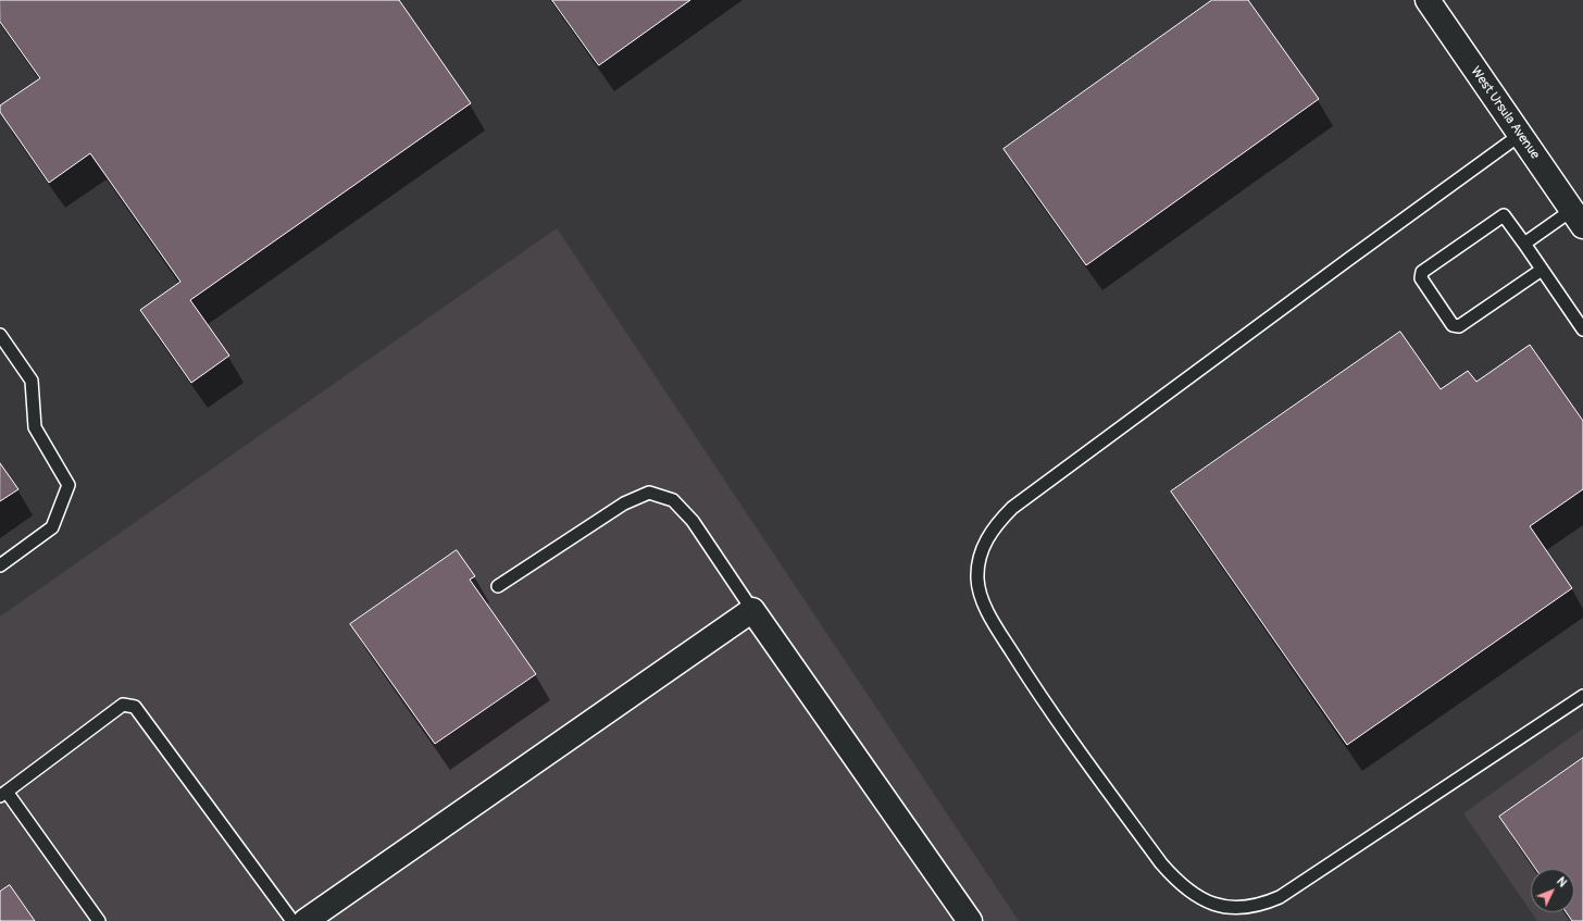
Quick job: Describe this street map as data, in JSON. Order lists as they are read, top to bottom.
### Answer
{
  "streets": {
    "street": ["West Ursula Avenue"]
  },
  "north": "top right"
}
